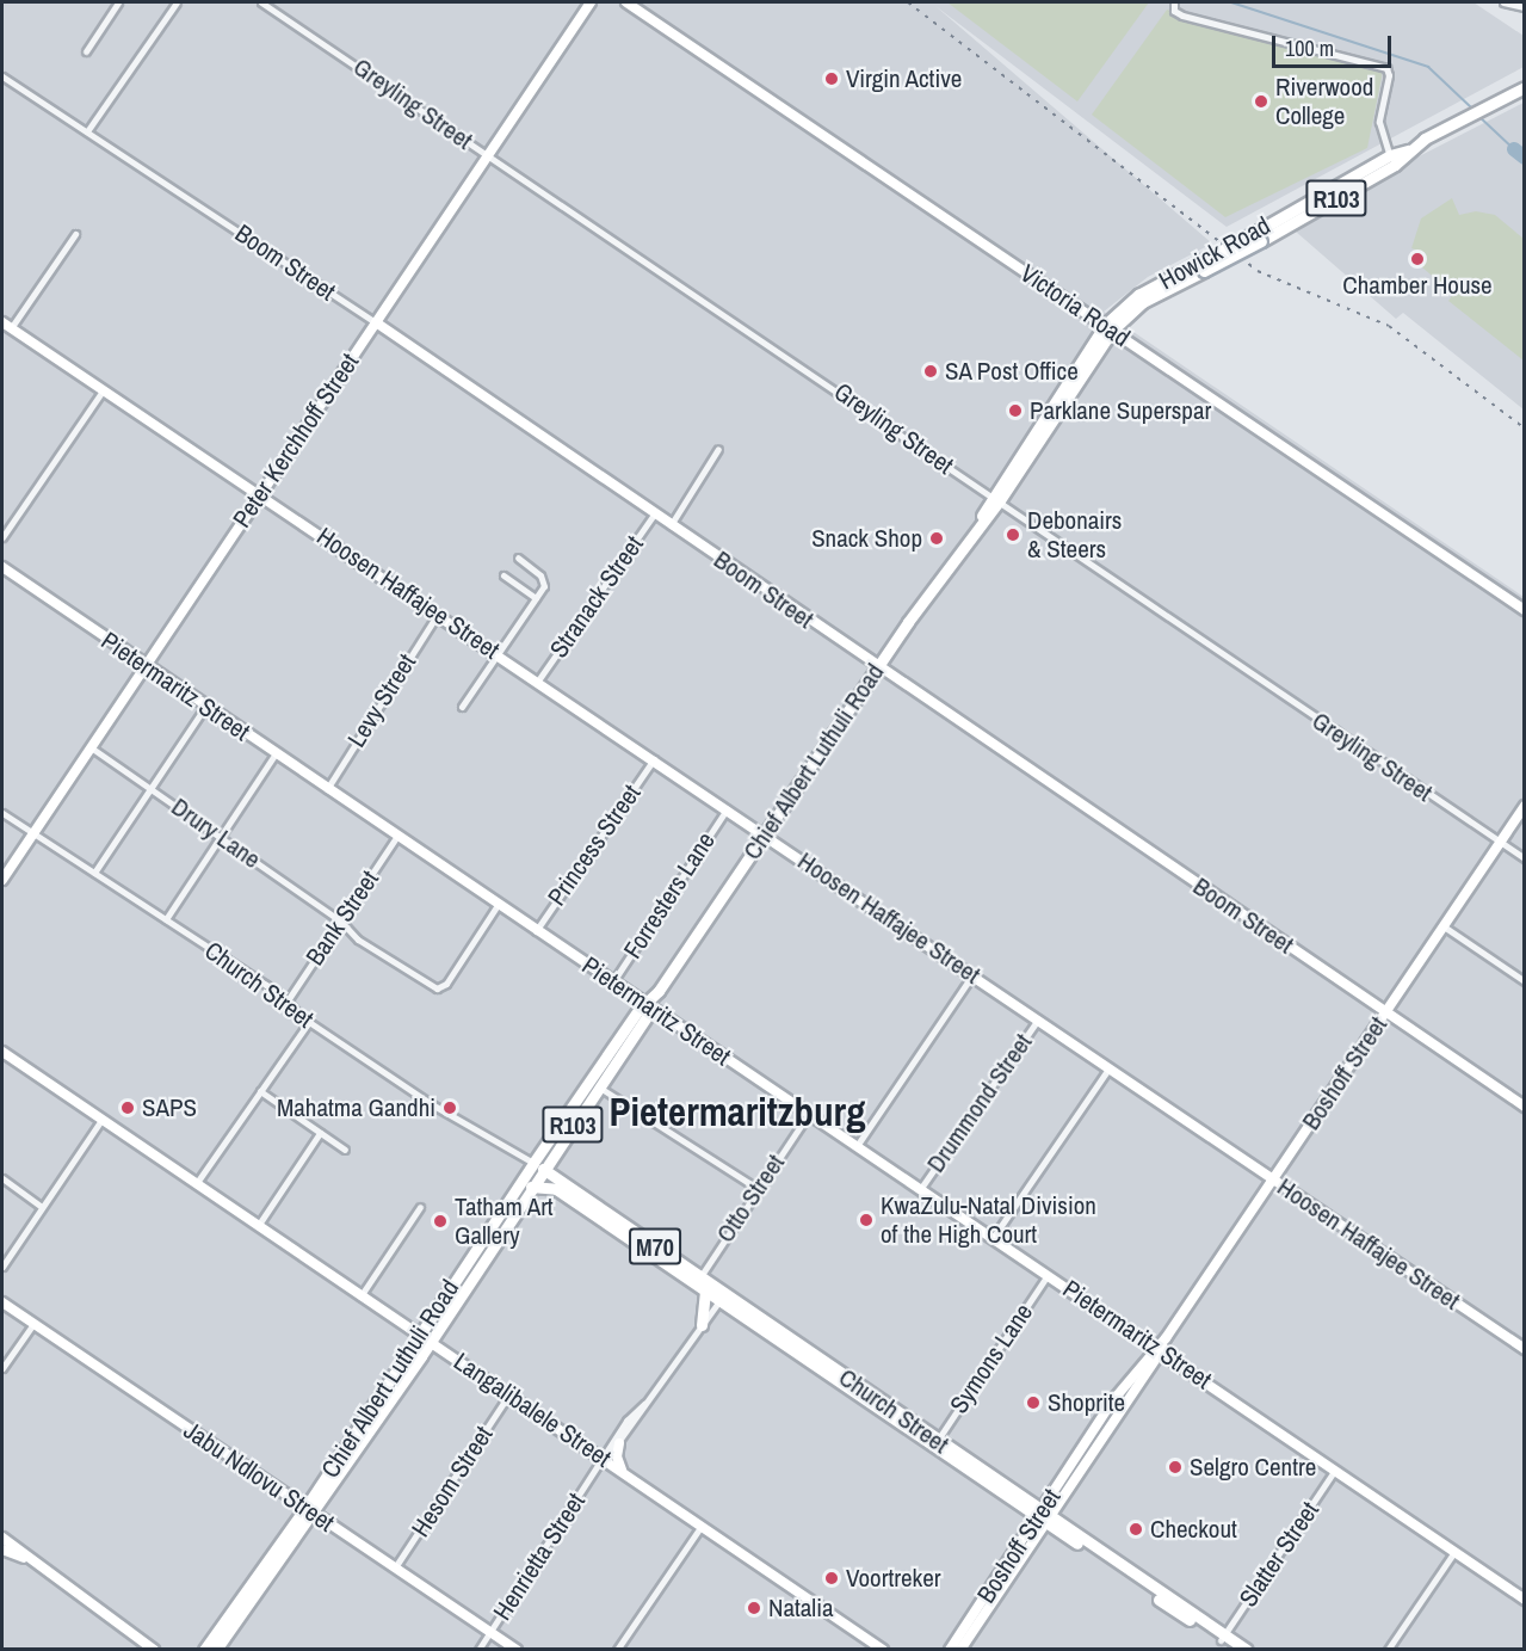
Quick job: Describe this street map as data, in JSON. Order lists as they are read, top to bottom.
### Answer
{
  "streets": {
    "main road": [
      "R103",
      "Howick Road",
      "Chief Albert Luthuli Road",
      "Church Street",
      "M70"
    ],
    "street": [
      "Greyling Street",
      "Boom Street",
      "Victoria Road",
      "Peter Kerchhoff Street",
      "Hoosen Haffajee Street",
      "Stranack Street",
      "Pietermaritz Street",
      "Levy Street",
      "Drury Lane",
      "Princess Street",
      "Forresters Lane",
      "Bank Street",
      "Boshoff Street",
      "Drummond Street",
      "Otto Street",
      "Symons Lane",
      "Langalibalele Street",
      "Jabu Ndlovu Street",
      "Hesom Street",
      "Slatter Street",
      "Henrietta Street"
    ]
  },
  "crossings": [
    ["Greyling Street", "Peter Kerchhoff Street"],
    ["Greyling Street", "Chief Albert Luthuli Road"],
    ["Greyling Street", "Boshoff Street"],
    ["Howick Road", "Victoria Road"],
    ["Howick Road", "Chief Albert Luthuli Road"],
    ["Boom Street", "Peter Kerchhoff Street"],
    ["Boom Street", "Stranack Street"],
    ["Boom Street", "Chief Albert Luthuli Road"],
    ["Boom Street", "Boshoff Street"],
    ["Victoria Road", "Chief Albert Luthuli Road"],
    ["Peter Kerchhoff Street", "Hoosen Haffajee Street"],
    ["Peter Kerchhoff Street", "Pietermaritz Street"],
    ["Peter Kerchhoff Street", "Drury Lane"],
    ["Peter Kerchhoff Street", "Church Street"],
    ["Hoosen Haffajee Street", "Stranack Street"],
    ["Hoosen Haffajee Street", "Levy Street"],
    ["Hoosen Haffajee Street", "Chief Albert Luthuli Road"],
    ["Hoosen Haffajee Street", "Princess Street"],
    ["Hoosen Haffajee Street", "Forresters Lane"],
    ["Hoosen Haffajee Street", "Boshoff Street"],
    ["Hoosen Haffajee Street", "Drummond Street"],
    ["Pietermaritz Street", "Levy Street"],
    ["Pietermaritz Street", "Chief Albert Luthuli Road"],
    ["Pietermaritz Street", "Drury Lane"],
    ["Pietermaritz Street", "Princess Street"],
    ["Pietermaritz Street", "Forresters Lane"],
    ["Pietermaritz Street", "Bank Street"],
    ["Pietermaritz Street", "Boshoff Street"],
    ["Pietermaritz Street", "Drummond Street"],
    ["Pietermaritz Street", "Otto Street"],
    ["Pietermaritz Street", "Symons Lane"],
    ["Pietermaritz Street", "Slatter Street"],
    ["Chief Albert Luthuli Road", "Church Street"],
    ["Chief Albert Luthuli Road", "Langalibalele Street"],
    ["Chief Albert Luthuli Road", "Jabu Ndlovu Street"],
    ["Drury Lane", "Bank Street"],
    ["Bank Street", "Church Street"],
    ["Church Street", "Boshoff Street"],
    ["Church Street", "Otto Street"],
    ["Church Street", "Symons Lane"],
    ["Church Street", "Slatter Street"],
    ["Church Street", "Henrietta Street"],
    ["Langalibalele Street", "Hesom Street"],
    ["Langalibalele Street", "Henrietta Street"],
    ["Jabu Ndlovu Street", "Hesom Street"],
    ["Jabu Ndlovu Street", "Henrietta Street"]
  ],
  "districts": ["Pietermaritzburg"],
  "places": [
    "Virgin Active",
    "Riverwood College",
    "Chamber House",
    "SA Post Office",
    "Parklane Superspar",
    "Debonairs & Steers",
    "Snack Shop",
    "SAPS",
    "Mahatma Gandhi",
    "KwaZulu-Natal Division of the High Court",
    "Tatham Art Gallery",
    "Shoprite",
    "Selgro Centre",
    "Checkout",
    "Voortreker",
    "Natalia"
  ],
  "scale_bar": "100 m"
}
